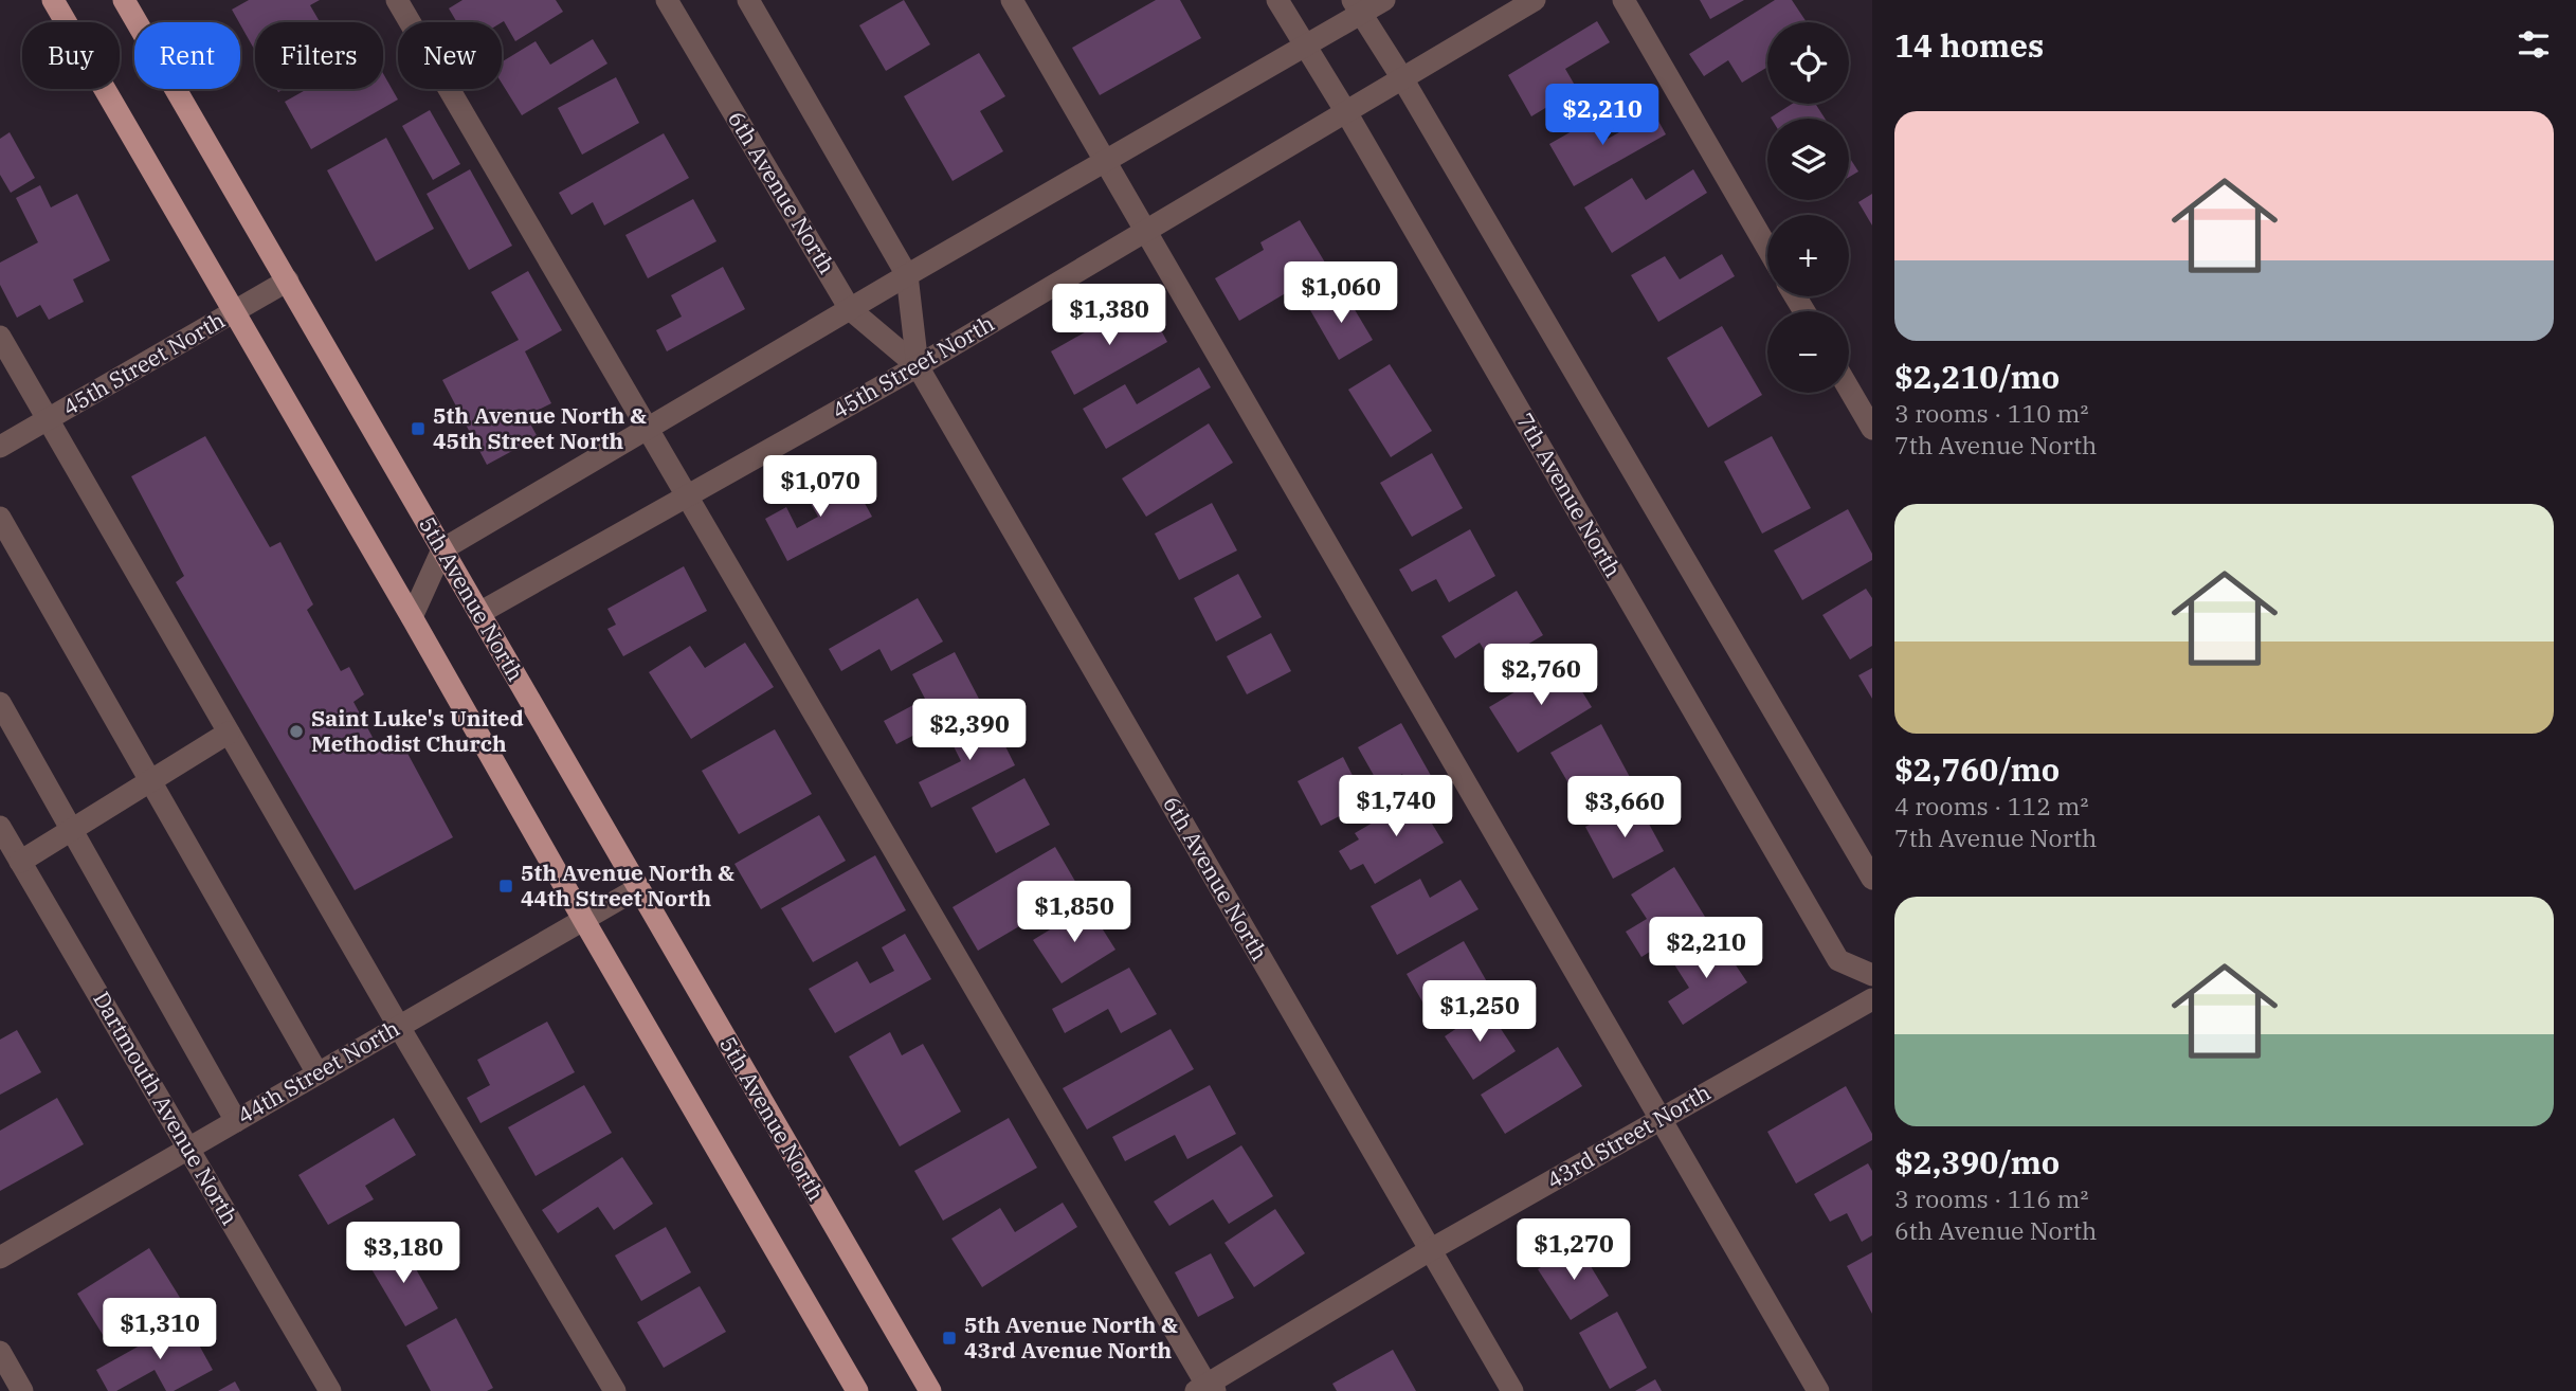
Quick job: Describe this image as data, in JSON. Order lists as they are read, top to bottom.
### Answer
{
  "streets": {
    "main road": ["5th Avenue North"],
    "street": [
      "6th Avenue North",
      "45th Street North",
      "7th Avenue North",
      "44th Street North",
      "Dartmouth Avenue North",
      "43rd Street North"
    ]
  },
  "crossings": [
    ["6th Avenue North", "45th Street North"],
    ["6th Avenue North", "43rd Street North"],
    ["45th Street North", "7th Avenue North"],
    ["45th Street North", "5th Avenue North"],
    ["5th Avenue North", "44th Street North"],
    ["44th Street North", "Dartmouth Avenue North"]
  ],
  "places": {
    "transit": ["5th Avenue North & 45th Street North", "5th Avenue North & 44th Street North", "5th Avenue North & 43rd Avenue North"],
    "other": ["Saint Luke's United Methodist Church"]
  },
  "page": {
    "heading": "14 homes",
    "map_buttons": ["+", "−"],
    "chip": [
      "Buy",
      "Rent",
      "Filters",
      "New"
    ],
    "price": [
      "$2,210",
      "$1,060",
      "$1,380",
      "$1,070",
      "$2,760",
      "$2,390",
      "$1,740",
      "$3,660",
      "$1,850",
      "$2,210",
      "$1,250",
      "$1,270",
      "$3,180",
      "$1,310"
    ],
    "list": [
      {
        "name": "$2,210/mo",
        "note": "3 rooms · 110 m² · 7th Avenue North"
      },
      {
        "name": "$2,760/mo",
        "note": "4 rooms · 112 m² · 7th Avenue North"
      },
      {
        "name": "$2,390/mo",
        "note": "3 rooms · 116 m² · 6th Avenue North"
      }
    ]
  }
}
